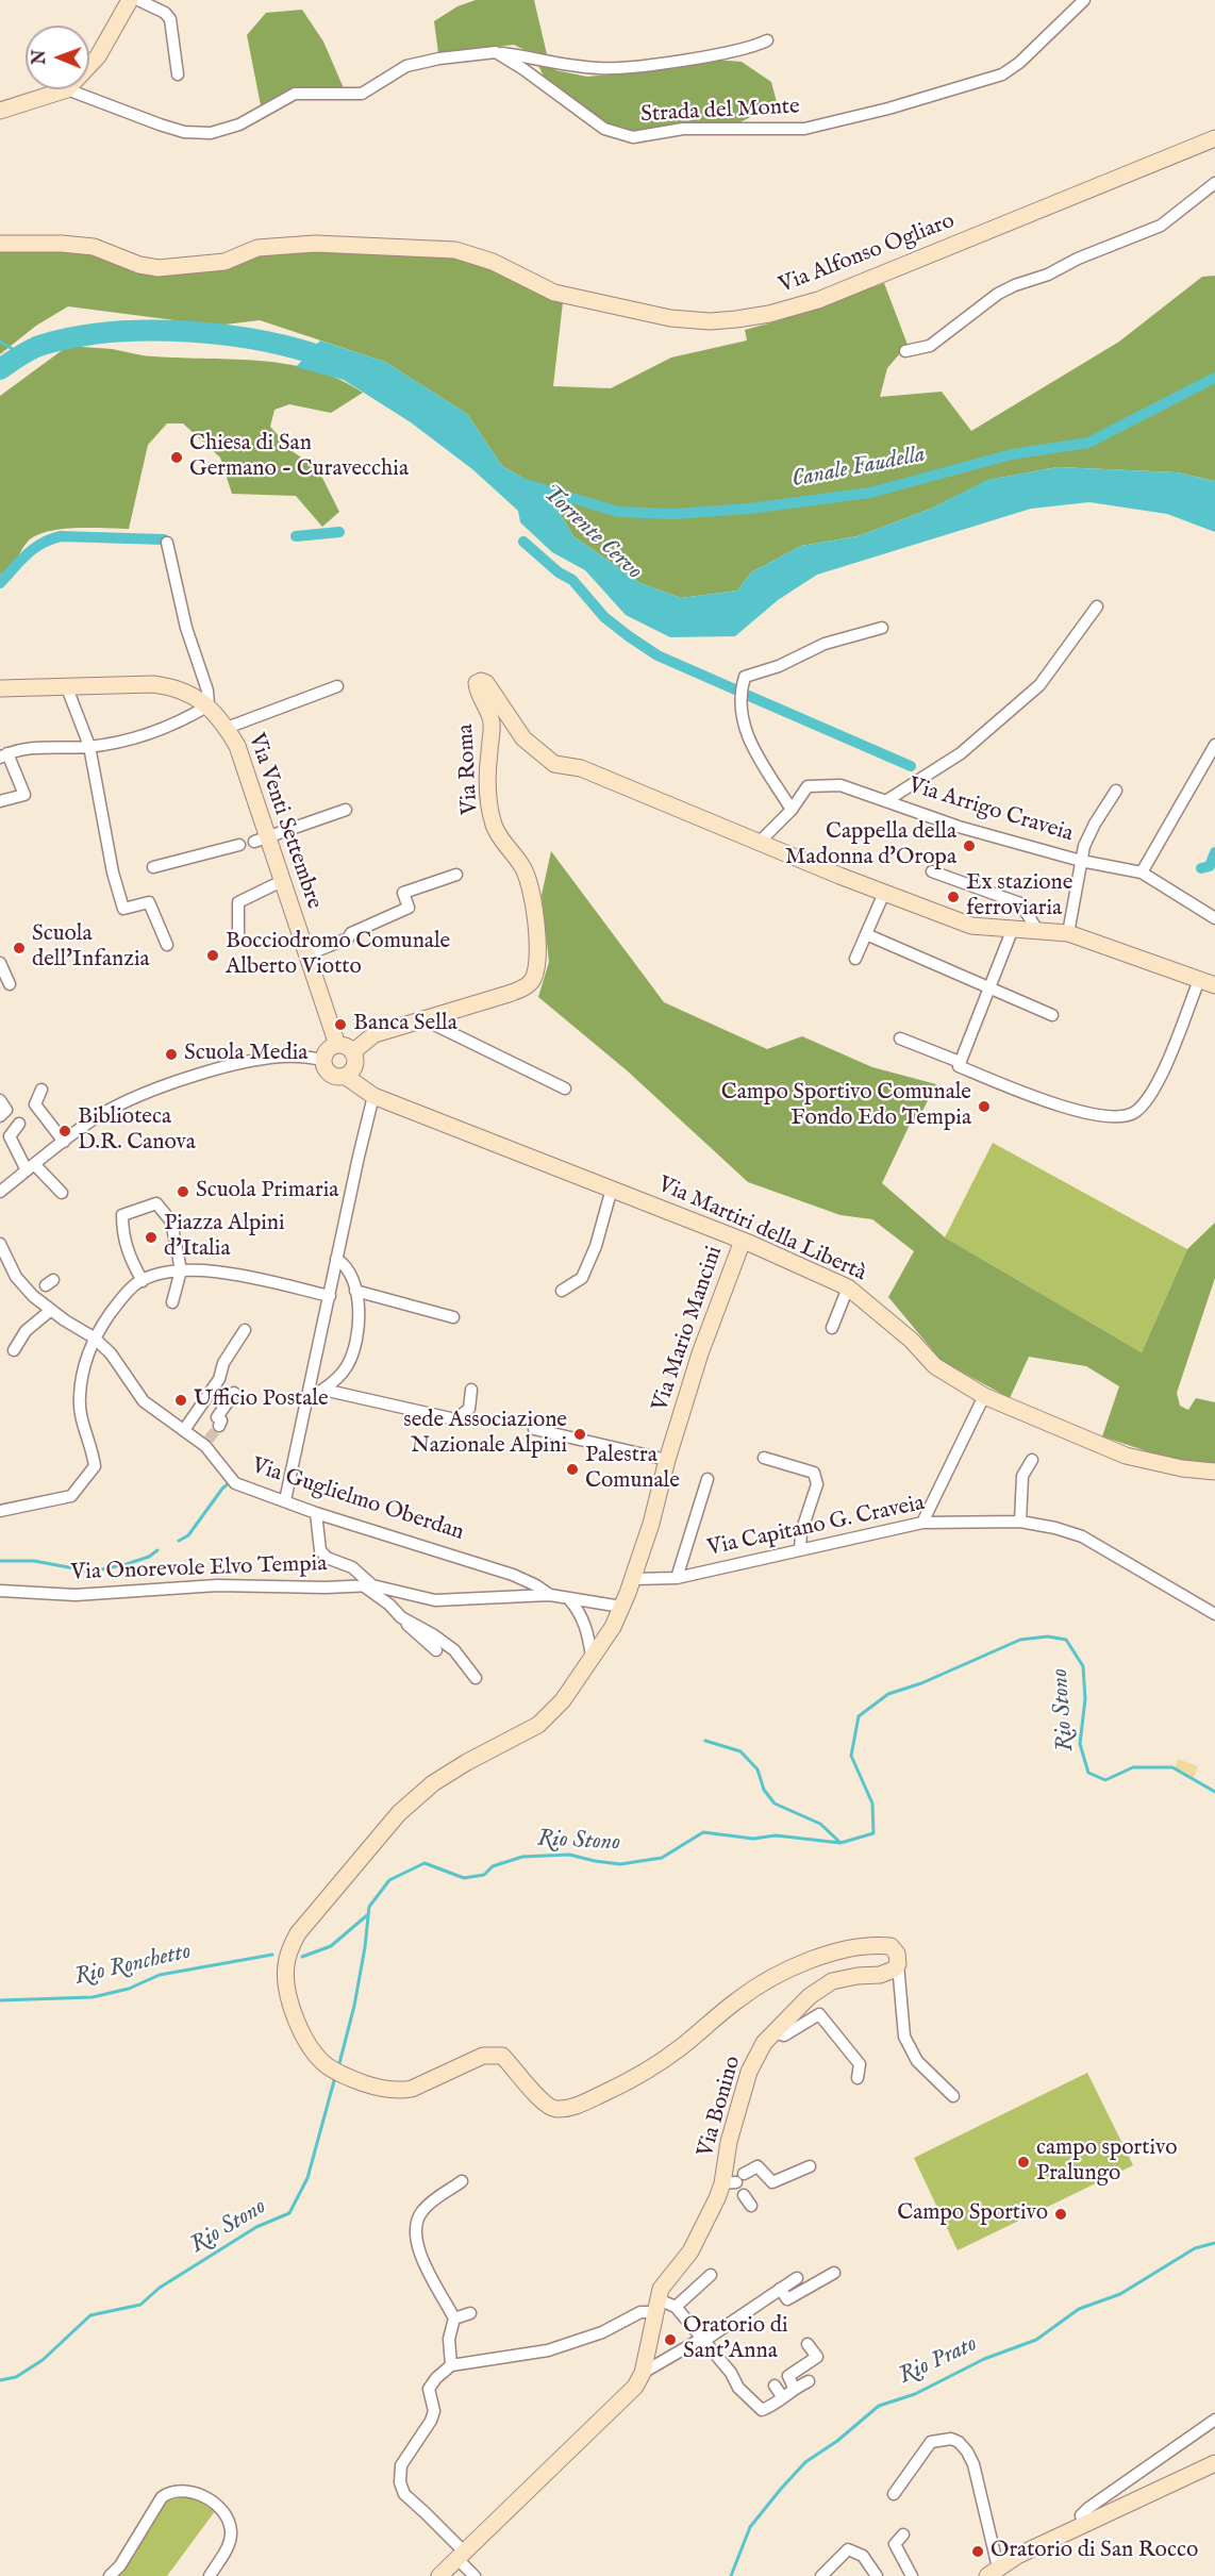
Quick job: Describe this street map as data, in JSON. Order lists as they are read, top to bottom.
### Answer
{
  "streets": {
    "street": [
      "Strada del Monte",
      "Via Alfonso Ogliaro",
      "Via Roma",
      "Via Arrigo Craveia",
      "Via Venti Settembre",
      "Via Martiri della Libertà",
      "Via Mario Mancini",
      "Via Guglielmo Oberdan",
      "Via Capitano G. Craveia",
      "Via Onorevole Elvo Tempia",
      "Via Bonino"
    ]
  },
  "crossings": [
    ["Via Roma", "Via Arrigo Craveia"],
    ["Via Roma", "Via Venti Settembre"],
    ["Via Roma", "Via Martiri della Libertà"],
    ["Via Venti Settembre", "Via Martiri della Libertà"],
    ["Via Martiri della Libertà", "Via Mario Mancini"],
    ["Via Mario Mancini", "Via Capitano G. Craveia"],
    ["Via Guglielmo Oberdan", "Via Onorevole Elvo Tempia"]
  ],
  "water": [
    "Canale Faudella",
    "Torrente Cervo",
    "Rio Stono",
    "Rio Ronchetto",
    "Rio Prato"
  ],
  "places": [
    "Chiesa di San Germano - Curavecchia",
    "Cappella della Madonna d'Oropa",
    "Ex stazione ferroviaria",
    "Scuola dell'Infanzia",
    "Bocciodromo Comunale Alberto Viotto",
    "Banca Sella",
    "Scuola Media",
    "Campo Sportivo Comunale Fondo Edo Tempia",
    "Biblioteca D.R. Canova",
    "Scuola Primaria",
    "Piazza Alpini d'Italia",
    "Ufficio Postale",
    "sede Associazione Nazionale Alpini",
    "Palestra Comunale",
    "campo sportivo Pralungo",
    "Campo Sportivo",
    "Oratorio di Sant'Anna",
    "Oratorio di San Rocco"
  ],
  "north": "left"
}
